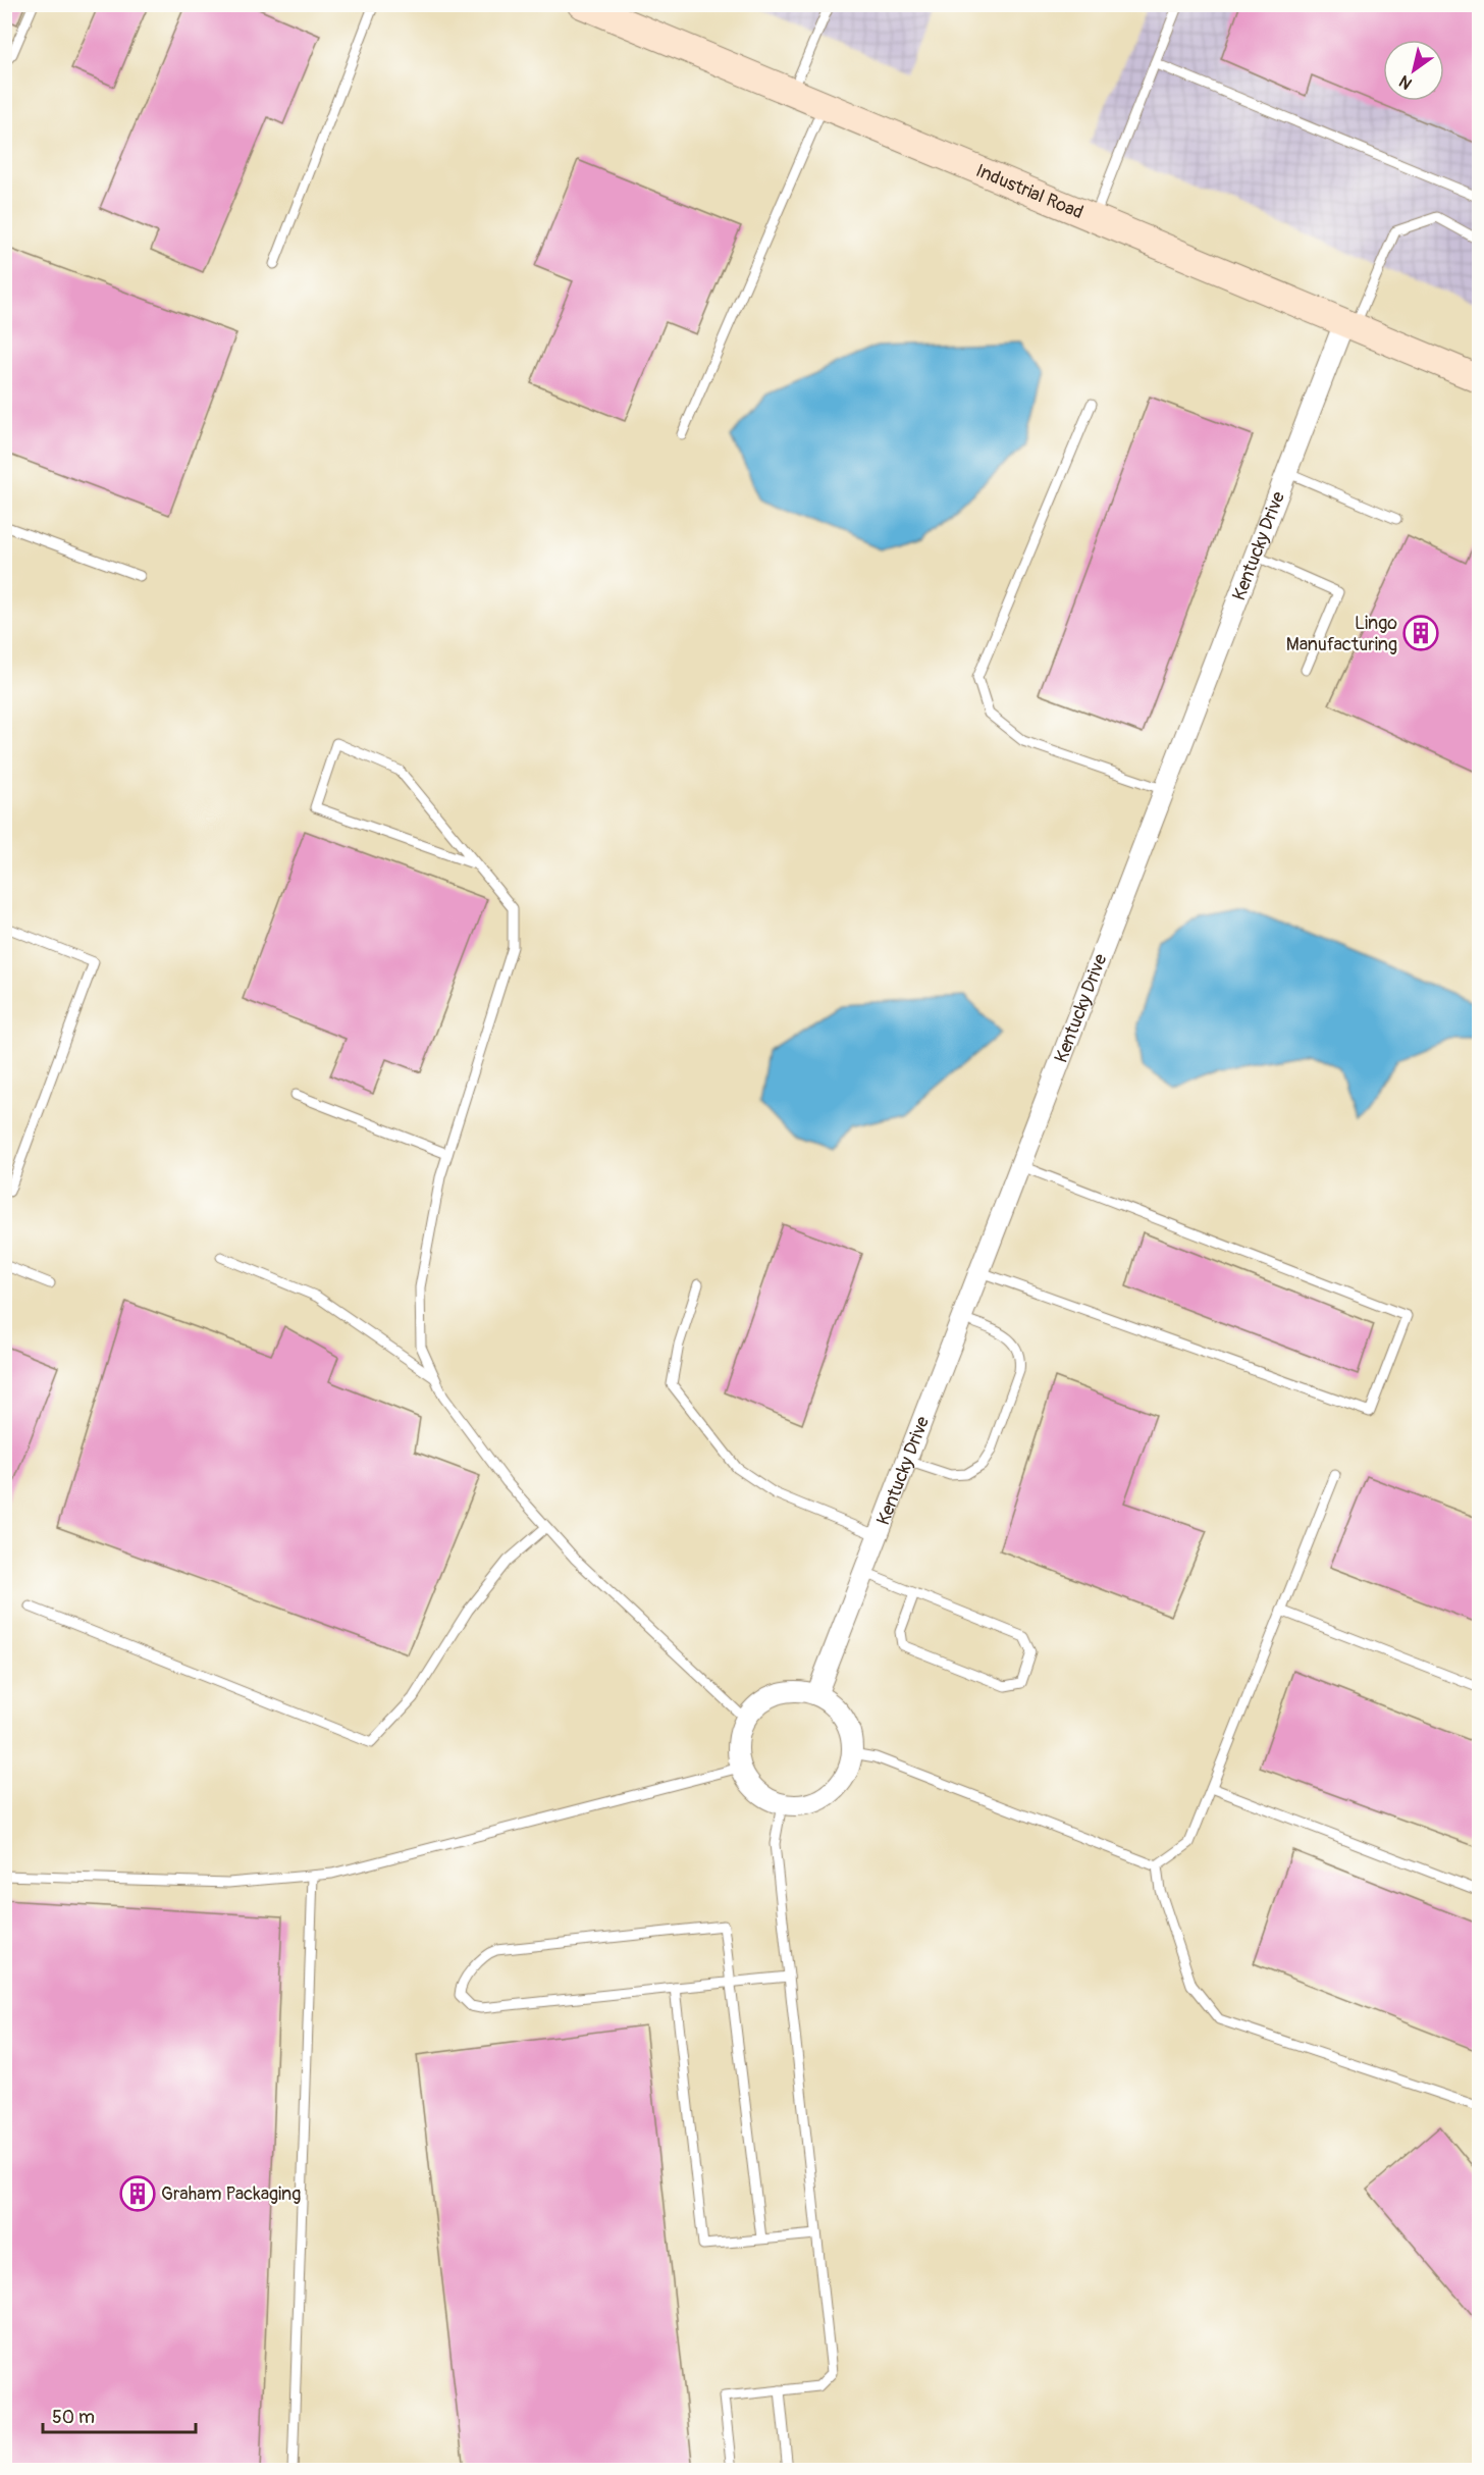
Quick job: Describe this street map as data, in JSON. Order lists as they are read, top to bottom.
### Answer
{
  "streets": {
    "main road": ["Industrial Road"],
    "street": ["Kentucky Drive"]
  },
  "crossings": [
    ["Industrial Road", "Kentucky Drive"]
  ],
  "places": {
    "building": ["Lingo Manufacturing", "Graham Packaging"]
  },
  "scale_bar": "50 m",
  "north": "bottom left"
}
